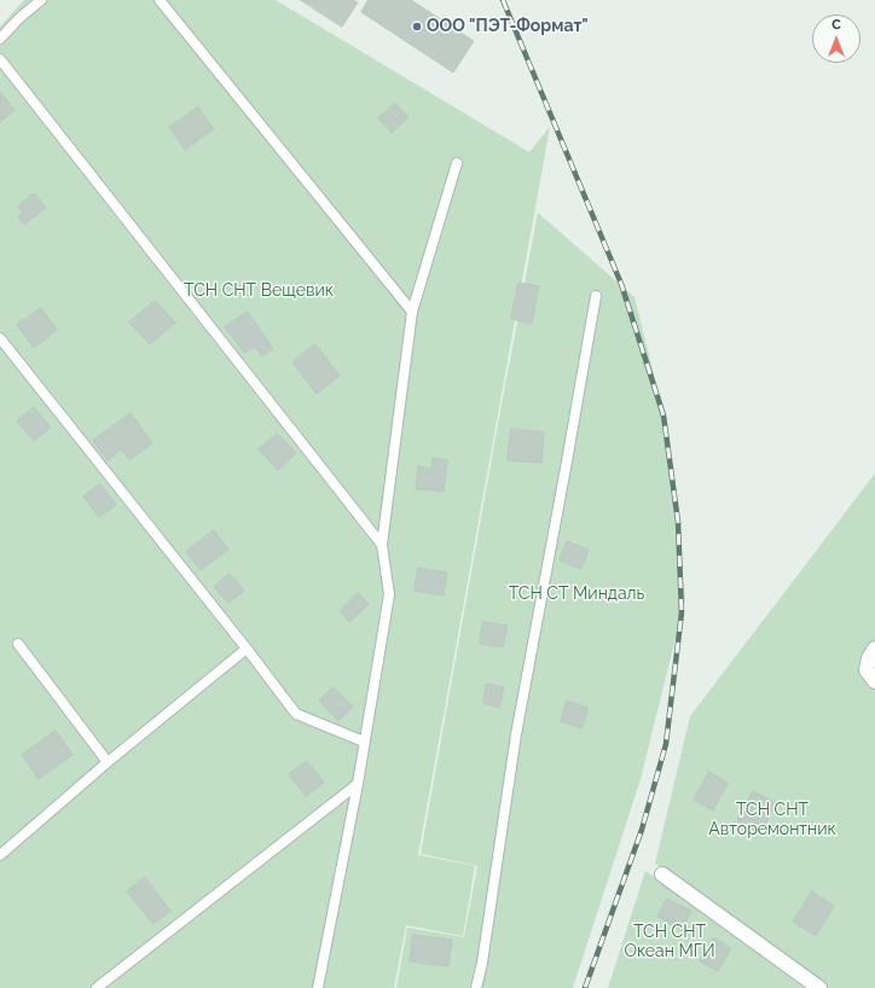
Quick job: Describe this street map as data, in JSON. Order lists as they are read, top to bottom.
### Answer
{
  "parks": [
    "ТСН СНТ Вещевик",
    "ТСН СТ Миндаль",
    "ТСН СНТ Авторемонтник",
    "ТСН СНТ Океан МГИ"
  ],
  "places": ["ООО \"ПЭТ-Формат\""],
  "north": "top"
}
